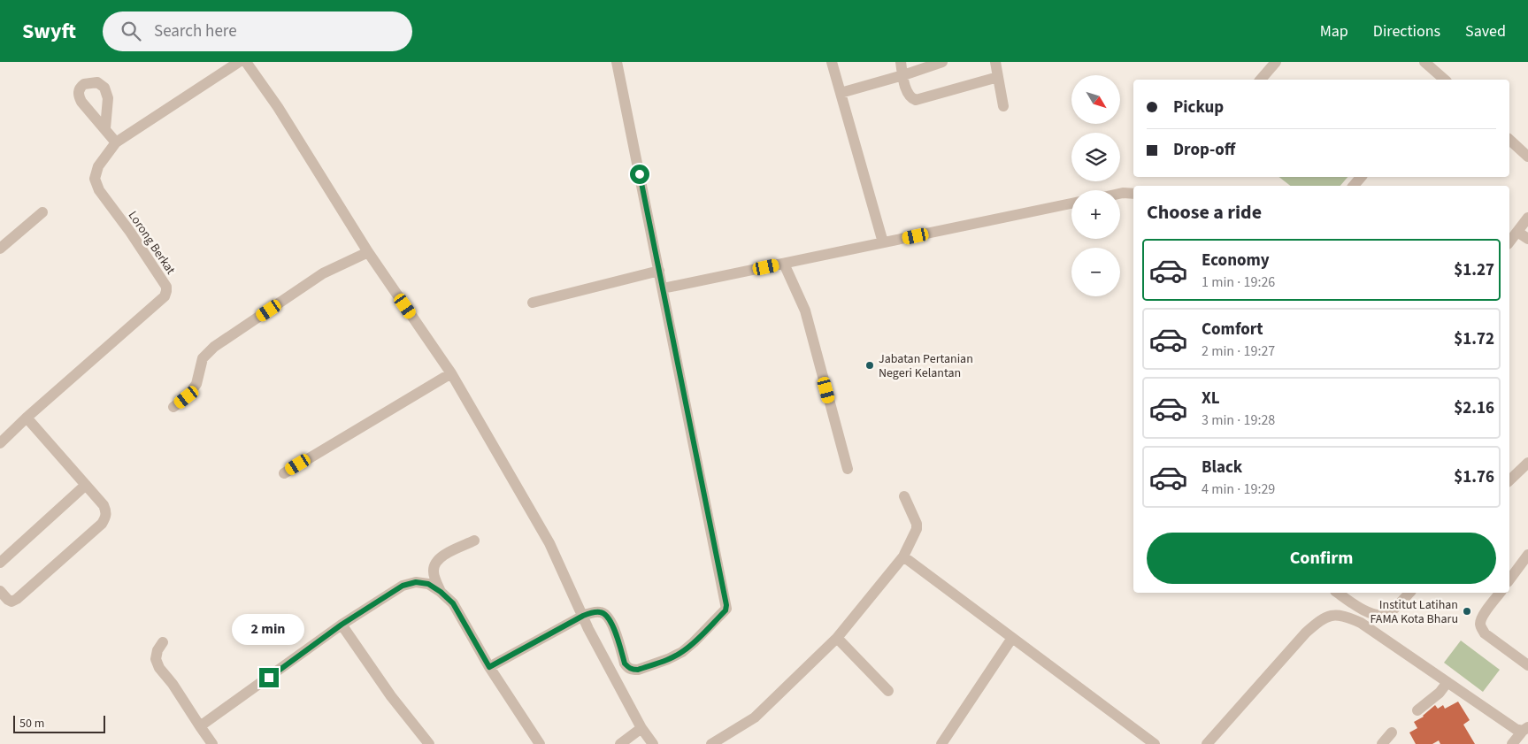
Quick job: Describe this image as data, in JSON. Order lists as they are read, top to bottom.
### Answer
{
  "streets": {
    "street": ["Lorong Berkat"]
  },
  "places": ["Jabatan Pertanian Negeri Kelantan", "Institut Latihan FAMA Kota Bharu"],
  "scale_bar": "50 m",
  "north": "bottom right",
  "page": {
    "header": "Swyft",
    "search": "Search here",
    "nav": ["Map", "Directions", "Saved"],
    "map_buttons": ["+", "−"],
    "banner": ["Pickup", "Drop-off"],
    "heading": "Choose a ride",
    "list": [
      {
        "name": "Economy",
        "note": "1 min · 19:26",
        "value": "$1.27"
      },
      {
        "name": "Comfort",
        "note": "2 min · 19:27",
        "value": "$1.72"
      },
      {
        "name": "XL",
        "note": "3 min · 19:28",
        "value": "$2.16"
      },
      {
        "name": "Black",
        "note": "4 min · 19:29",
        "value": "$1.76"
      }
    ],
    "buttons": "Confirm",
    "bubble": "2 min",
    "scale": "50 m"
  }
}
